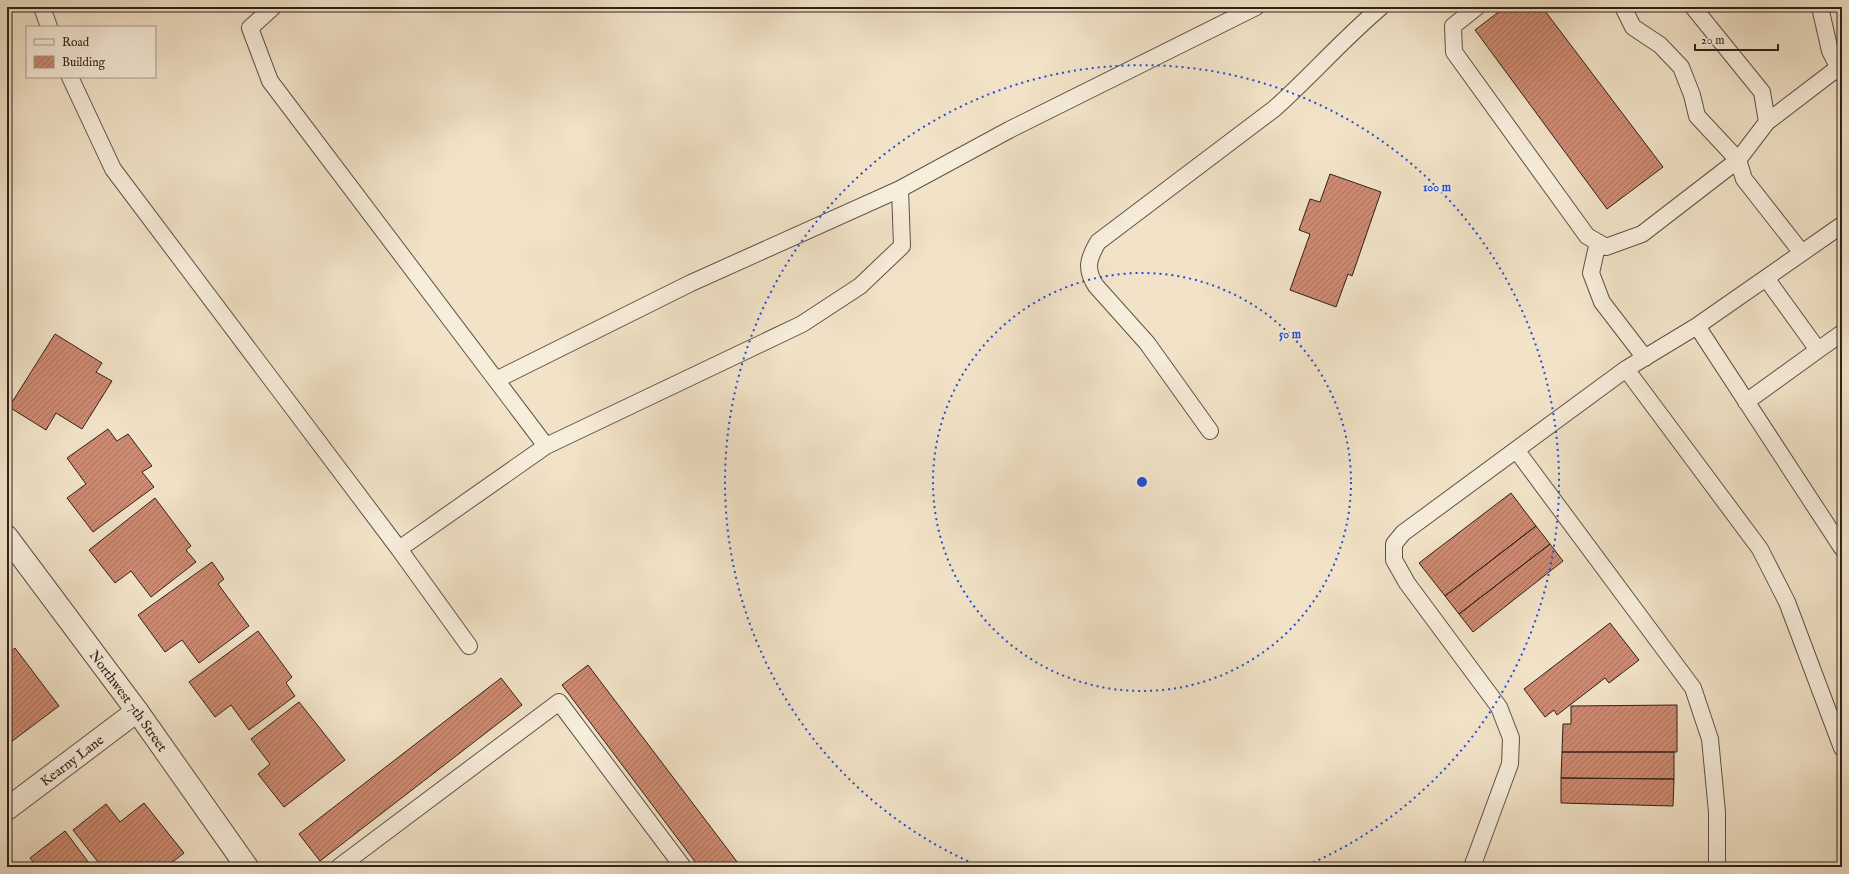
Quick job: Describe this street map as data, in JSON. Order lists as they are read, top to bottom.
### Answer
{
  "streets": {
    "street": ["Northwest 7th Street", "Kearny Lane"]
  },
  "crossings": [
    ["Northwest 7th Street", "Kearny Lane"]
  ],
  "legend": ["Road", "Building"],
  "scale_bar": "20 m",
  "rings": ["100 m", "50 m"]
}
